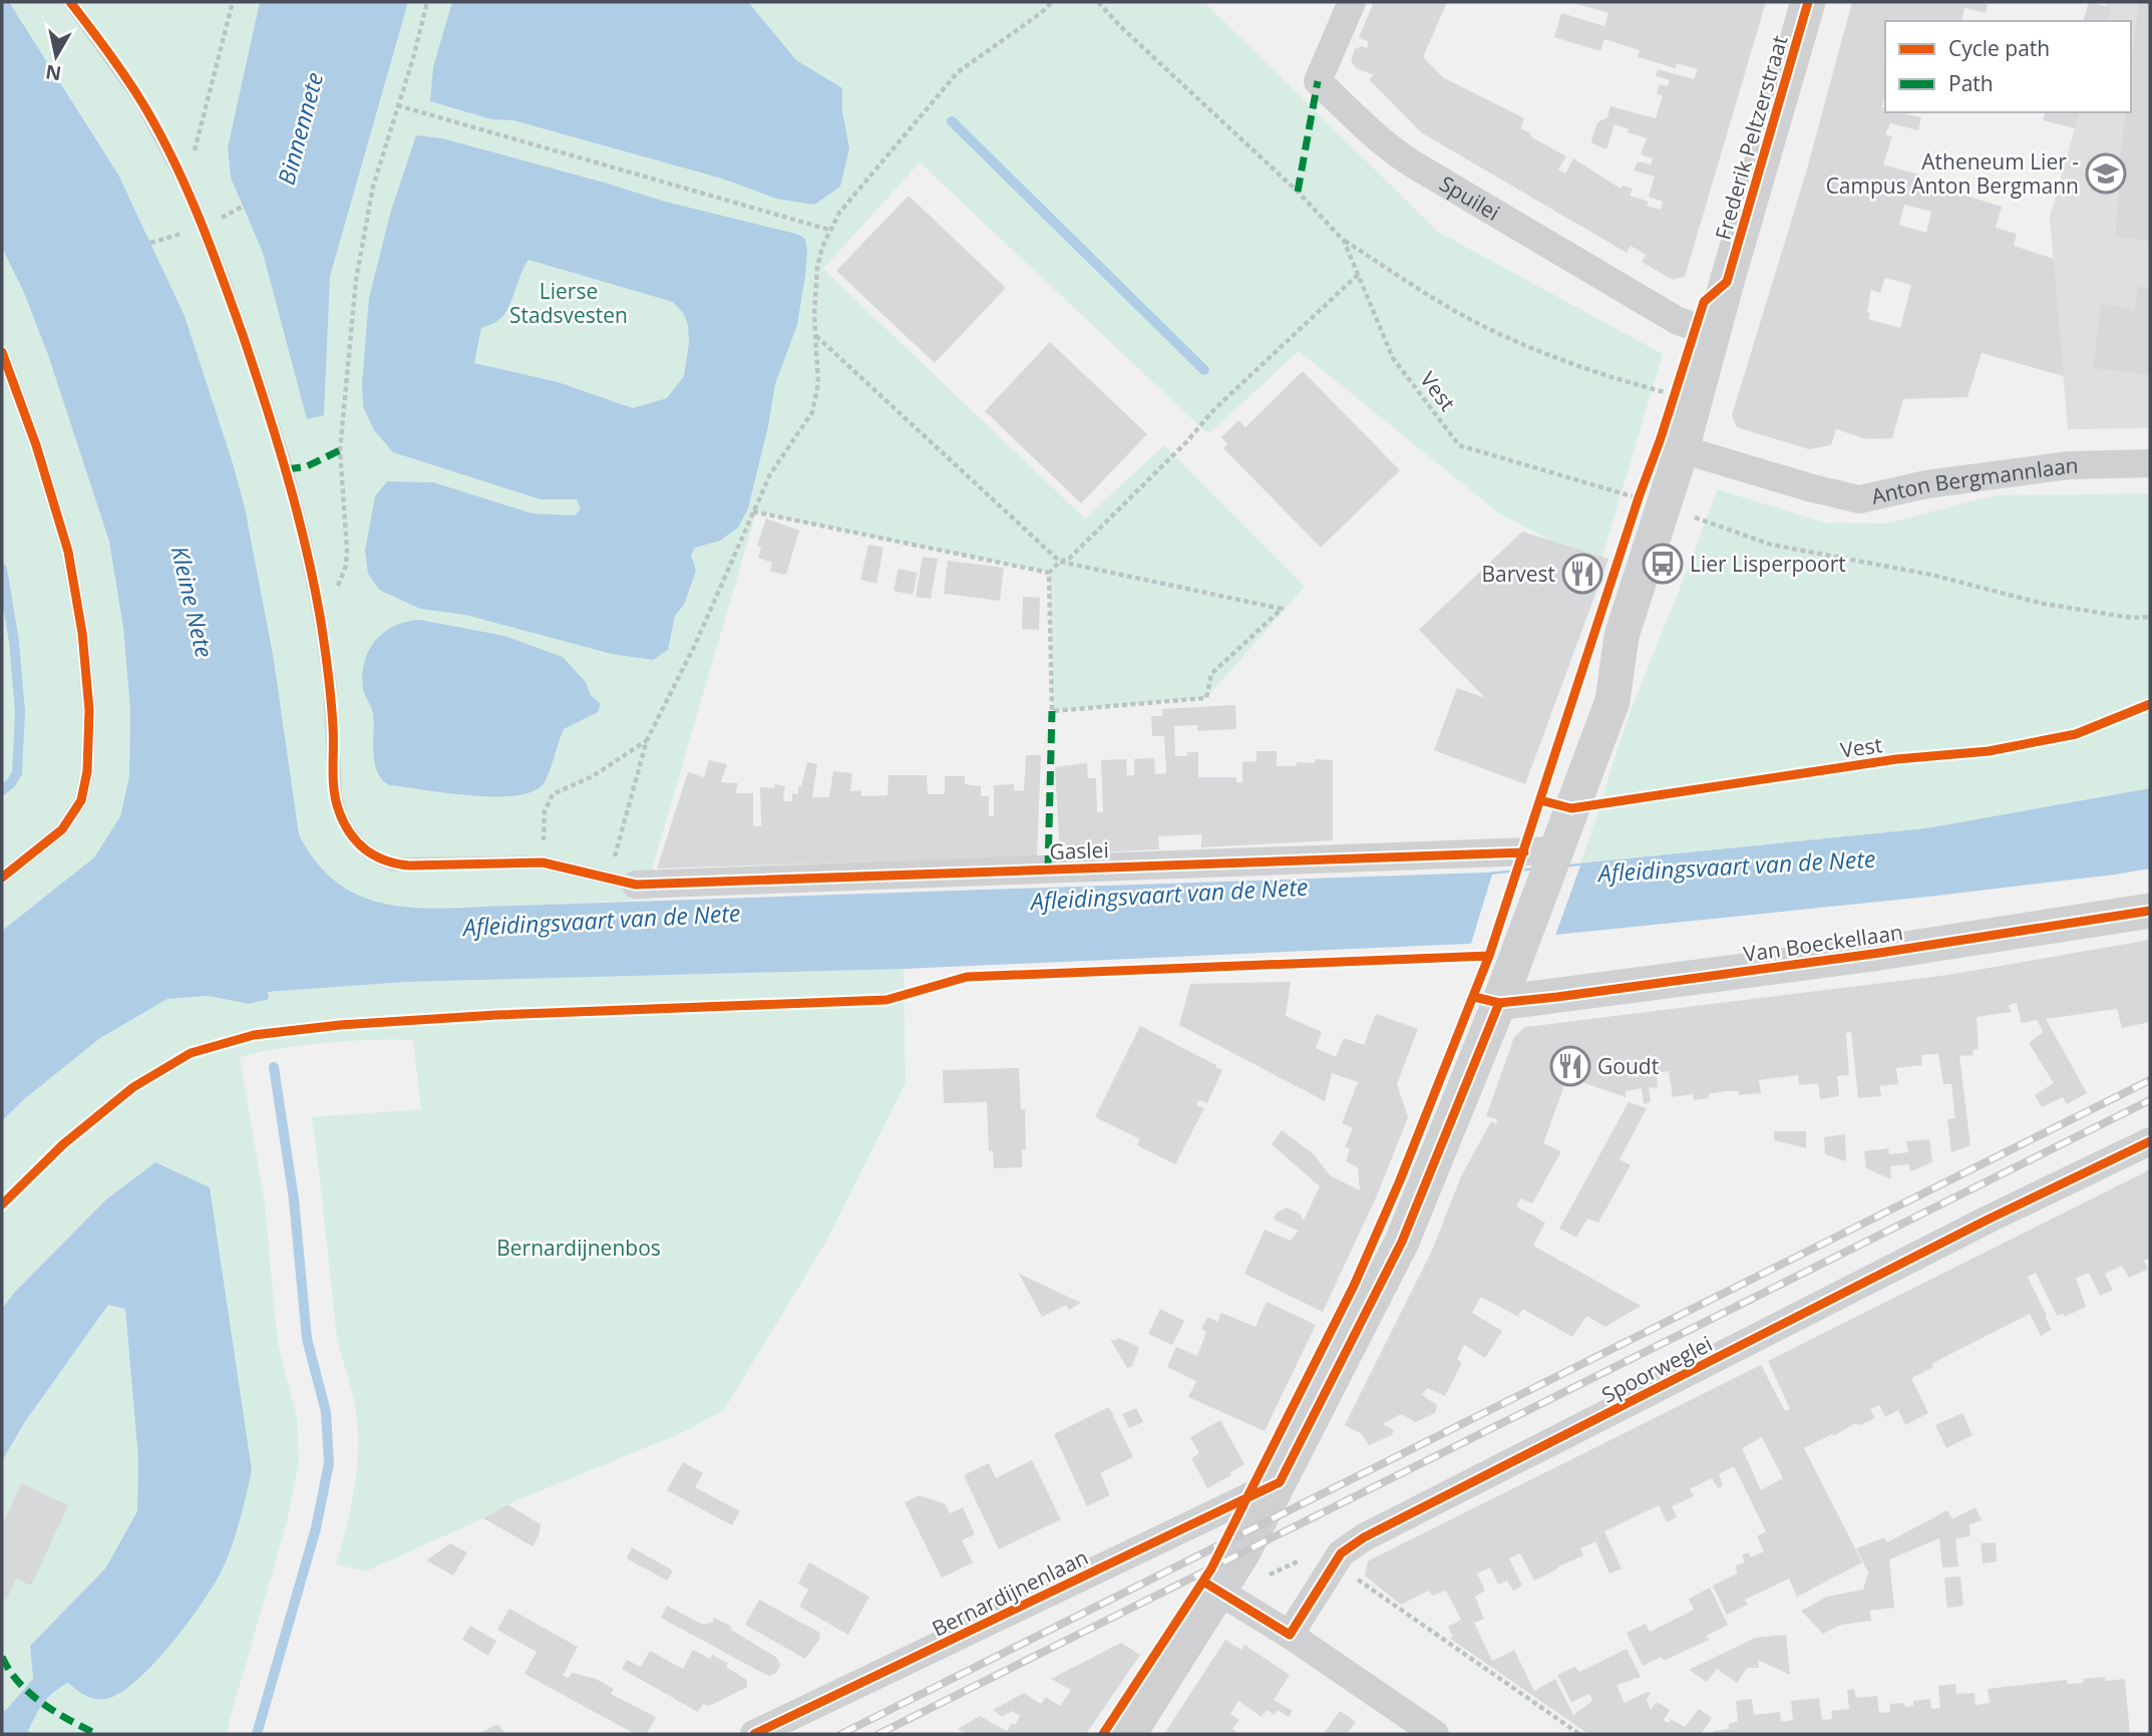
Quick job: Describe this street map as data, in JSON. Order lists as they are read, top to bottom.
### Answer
{
  "streets": {
    "street": [
      "Frederik Peltzerstraat",
      "Spuilei",
      "Anton Bergmannlaan",
      "Gaslei",
      "Van Boeckellaan",
      "Spoorweglei",
      "Bernardijnenlaan"
    ],
    "cycle path": ["Vest"]
  },
  "crossings": [
    ["Frederik Peltzerstraat", "Spuilei"],
    ["Frederik Peltzerstraat", "Vest"],
    ["Frederik Peltzerstraat", "Anton Bergmannlaan"],
    ["Frederik Peltzerstraat", "Gaslei"],
    ["Frederik Peltzerstraat", "Van Boeckellaan"],
    ["Frederik Peltzerstraat", "Bernardijnenlaan"]
  ],
  "water": ["Binnennete", "Kleine Nete", "Afleidingsvaart van de Nete"],
  "parks": ["Lierse Stadsvesten", "Bernardijnenbos"],
  "places": {
    "school or university": ["Atheneum Lier - Campus Anton Bergmann"],
    "bus stop": ["Lier Lisperpoort"],
    "restaurant": ["Barvest", "Goudt"]
  },
  "legend": ["Cycle path", "Path"],
  "north": "bottom"
}
